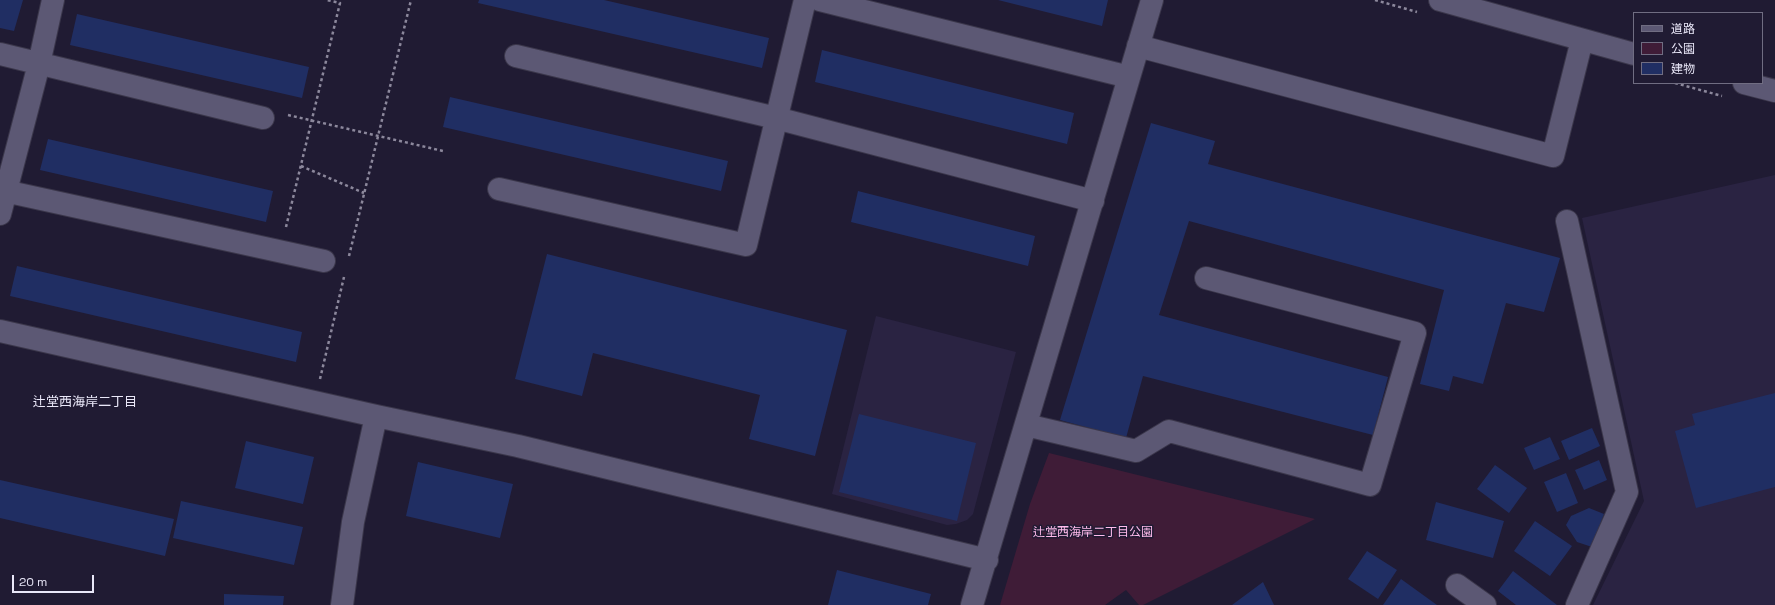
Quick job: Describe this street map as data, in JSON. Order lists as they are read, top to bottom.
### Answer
{
  "districts": ["辻堂西海岸二丁目"],
  "parks": ["辻堂西海岸二丁目公園"],
  "legend": ["道路", "公園", "建物"],
  "scale_bar": "20 m"
}
